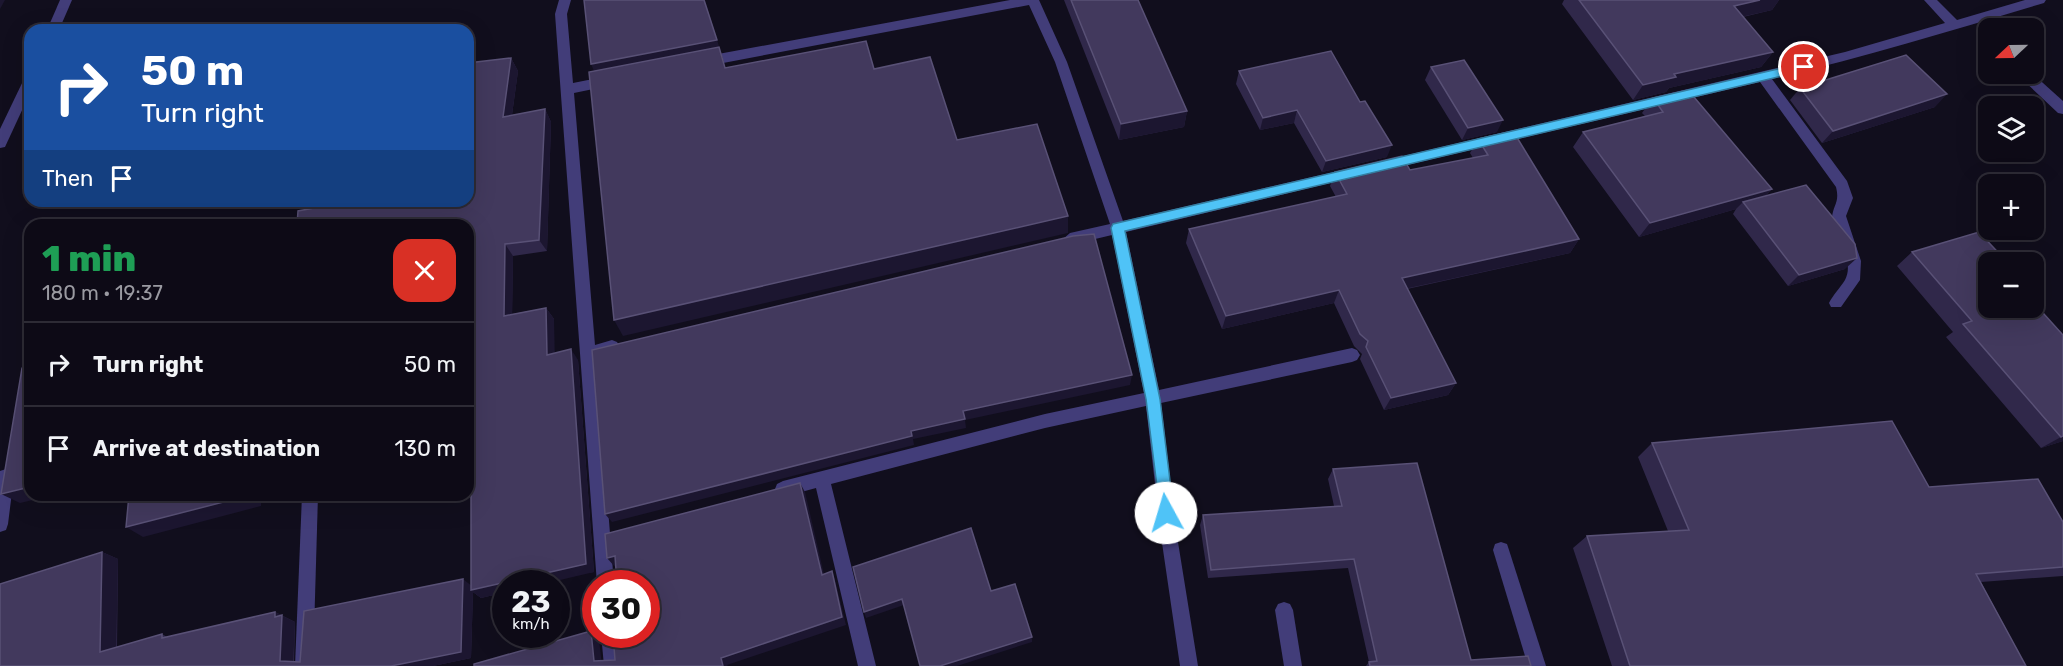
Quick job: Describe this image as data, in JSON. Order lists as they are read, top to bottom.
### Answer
{
  "north": "left",
  "page": {
    "map_buttons": ["+", "−"],
    "turn": ["50 m", "Turn right"],
    "then": "Then",
    "heading": ["1 min", "180 m · 19:37"],
    "list": [
      {
        "name": "Turn right",
        "value": "50 m"
      },
      {
        "name": "Arrive at destination",
        "value": "130 m"
      }
    ],
    "speed": "23 km/h",
    "limit": "30"
  }
}
